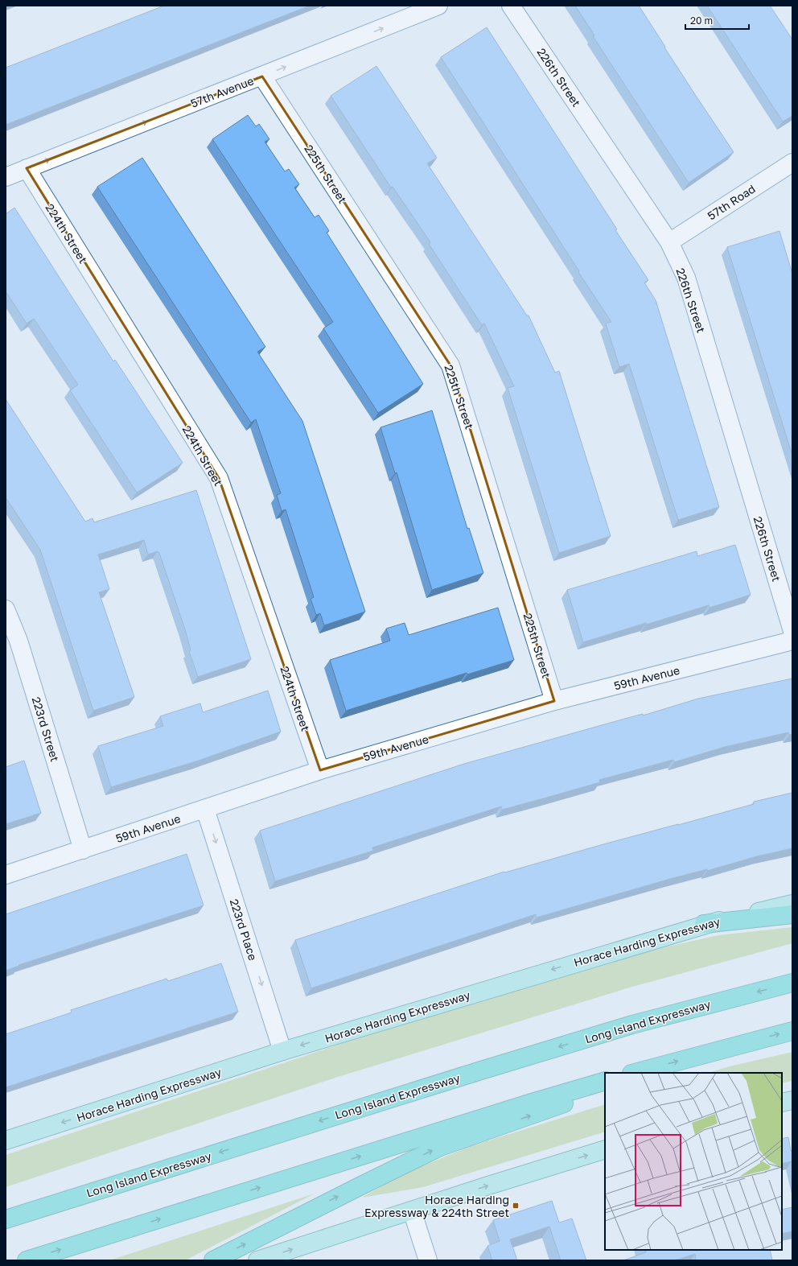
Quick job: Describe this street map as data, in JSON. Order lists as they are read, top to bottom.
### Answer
{
  "streets": {
    "highway": ["Long Island Expressway"],
    "main road": ["Horace Harding Expressway"],
    "street": [
      "226th Street",
      "57th Avenue",
      "225th Street",
      "57th Road",
      "224th Street",
      "59th Avenue",
      "223rd Street",
      "223rd Place"
    ]
  },
  "crossings": [
    ["226th Street", "57th Road"],
    ["57th Avenue", "225th Street"],
    ["57th Avenue", "224th Street"],
    ["225th Street", "59th Avenue"],
    ["224th Street", "59th Avenue"],
    ["59th Avenue", "223rd Street"],
    ["59th Avenue", "223rd Place"],
    ["223rd Place", "Horace Harding Expressway"]
  ],
  "one_way": ["57th Avenue", "223rd Place", "Horace Harding Expressway"],
  "places": {
    "transit": ["Horace Harding Expressway & 224th Street"]
  },
  "scale_bar": "20 m"
}
